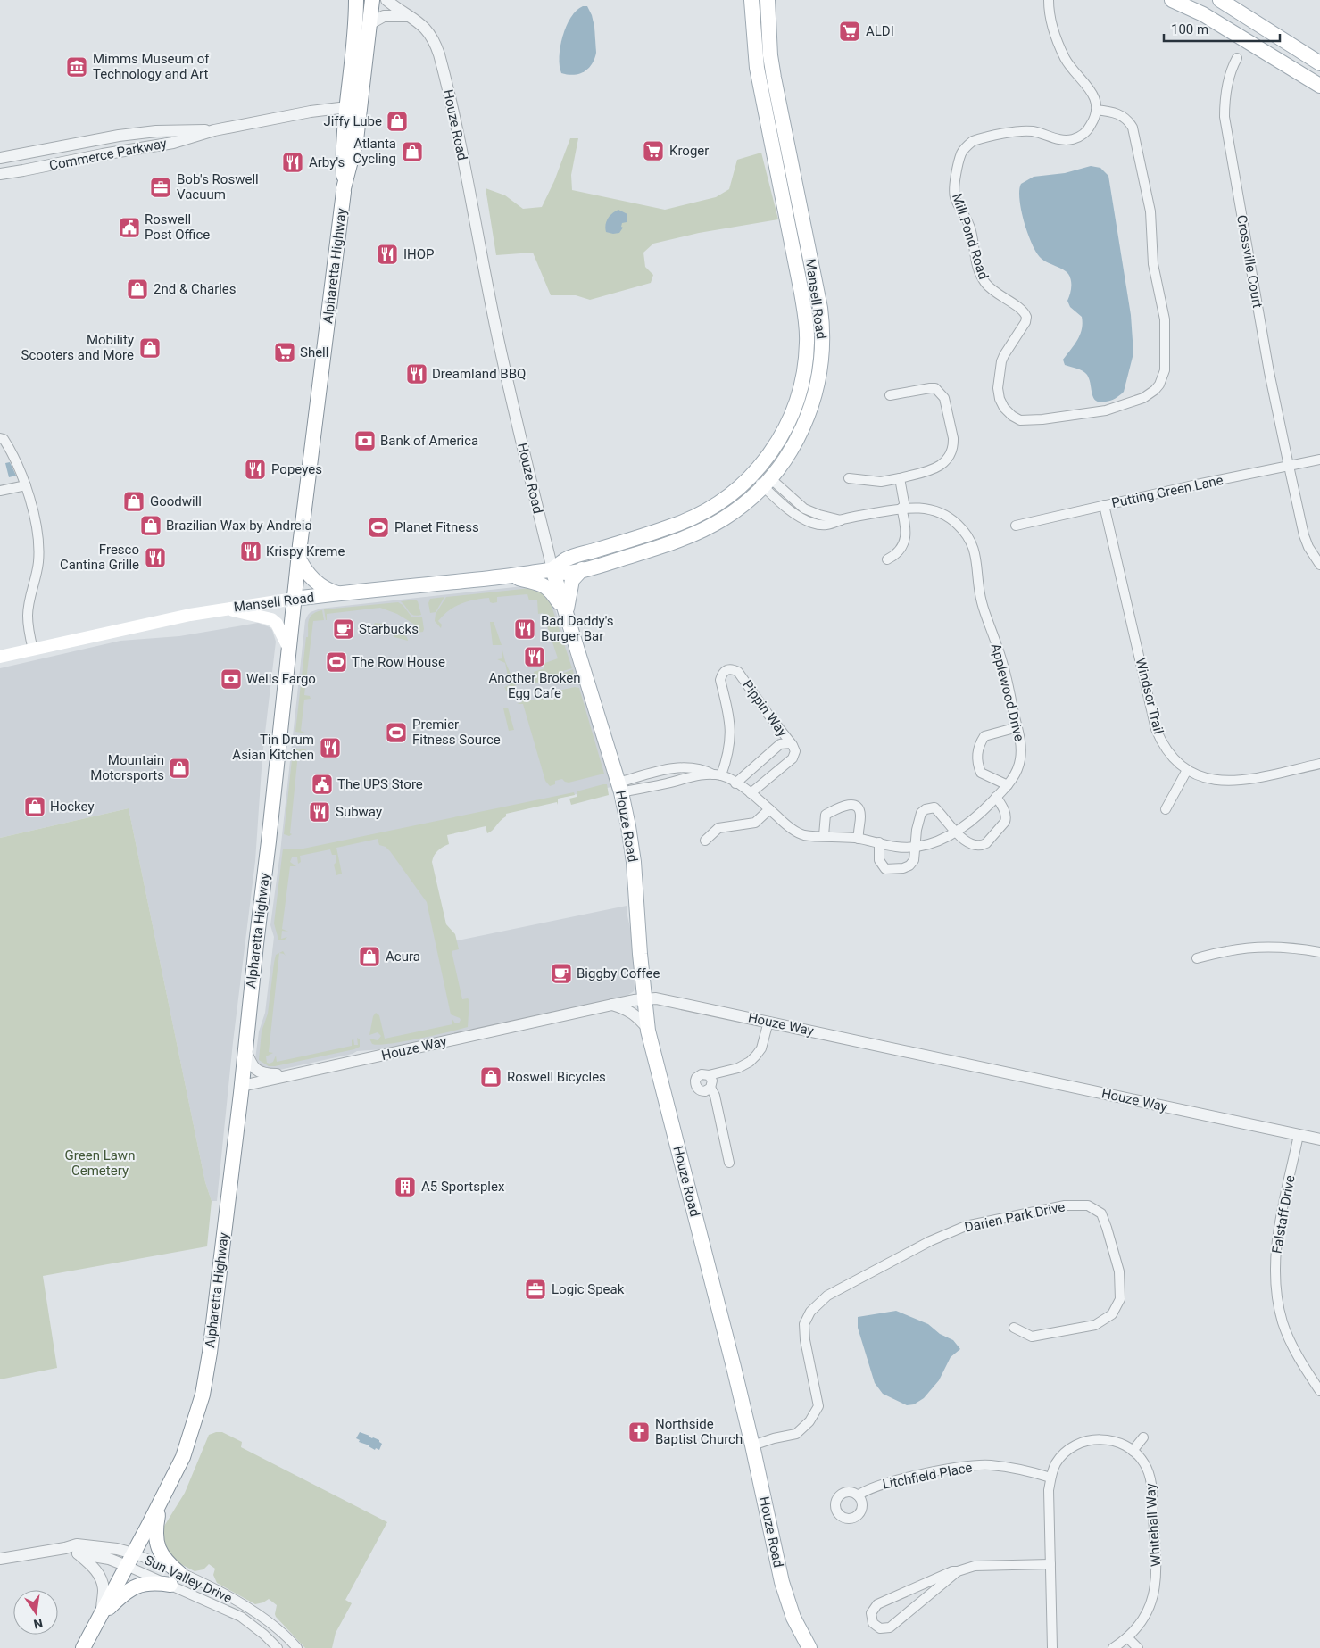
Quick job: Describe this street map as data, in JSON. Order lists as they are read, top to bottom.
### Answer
{
  "streets": {
    "main road": ["Houze Road", "Alpharetta Highway", "Mansell Road"],
    "street": [
      "Commerce Parkway",
      "Mill Pond Road",
      "Crossville Court",
      "Putting Green Lane",
      "Applewood Drive",
      "Windsor Trail",
      "Pippin Way",
      "Houze Way",
      "Falstaff Drive",
      "Darien Park Drive",
      "Litchfield Place",
      "Whitehall Way",
      "Sun Valley Drive"
    ]
  },
  "crossings": [
    ["Houze Road", "Mansell Road"],
    ["Houze Road", "Applewood Drive"],
    ["Houze Road", "Houze Way"],
    ["Houze Road", "Darien Park Drive"],
    ["Commerce Parkway", "Alpharetta Highway"],
    ["Crossville Court", "Putting Green Lane"],
    ["Alpharetta Highway", "Mansell Road"],
    ["Alpharetta Highway", "Houze Way"],
    ["Alpharetta Highway", "Sun Valley Drive"],
    ["Mansell Road", "Applewood Drive"],
    ["Putting Green Lane", "Windsor Trail"],
    ["Applewood Drive", "Pippin Way"],
    ["Houze Way", "Falstaff Drive"],
    ["Litchfield Place", "Whitehall Way"]
  ],
  "parks": ["Green Lawn Cemetery"],
  "places": {
    "supermarket": ["ALDI", "Kroger", "Shell"],
    "museum": ["Mimms Museum of Technology and Art"],
    "shop": [
      "Jiffy Lube",
      "Atlanta Cycling",
      "2nd & Charles",
      "Mobility Scooters and More",
      "Goodwill",
      "Brazilian Wax by Andreia",
      "Mountain Motorsports",
      "Hockey",
      "Acura",
      "Roswell Bicycles"
    ],
    "restaurant": [
      "Arby's",
      "IHOP",
      "Dreamland BBQ",
      "Popeyes",
      "Krispy Kreme",
      "Fresco Cantina Grille",
      "Bad Daddy's Burger Bar",
      "Another Broken Egg Cafe",
      "Tin Drum Asian Kitchen",
      "Subway"
    ],
    "office": ["Bob's Roswell Vacuum", "Logic Speak"],
    "public building": ["Roswell Post Office", "The UPS Store"],
    "bank": ["Bank of America", "Wells Fargo"],
    "sports": ["Planet Fitness", "The Row House", "Premier Fitness Source"],
    "cafe": ["Starbucks", "Biggby Coffee"],
    "building": ["A5 Sportsplex"],
    "church": ["Northside Baptist Church"]
  },
  "scale_bar": "100 m",
  "north": "bottom"
}
